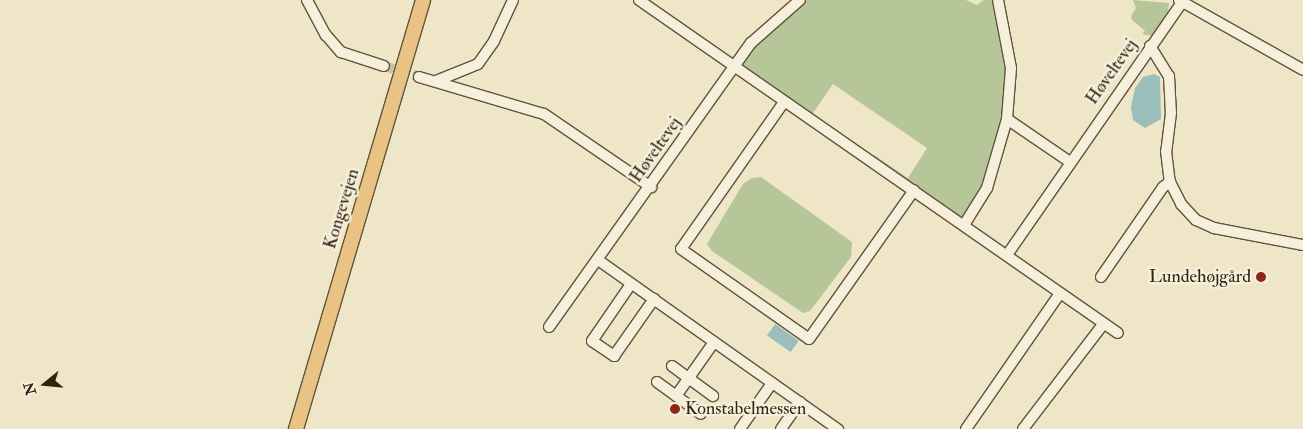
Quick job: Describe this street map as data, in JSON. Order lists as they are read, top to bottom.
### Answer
{
  "streets": {
    "main road": ["Kongevejen"],
    "street": ["Høveltevej"]
  },
  "places": ["Lundehøjgård", "Konstabelmessen"],
  "north": "left"
}
